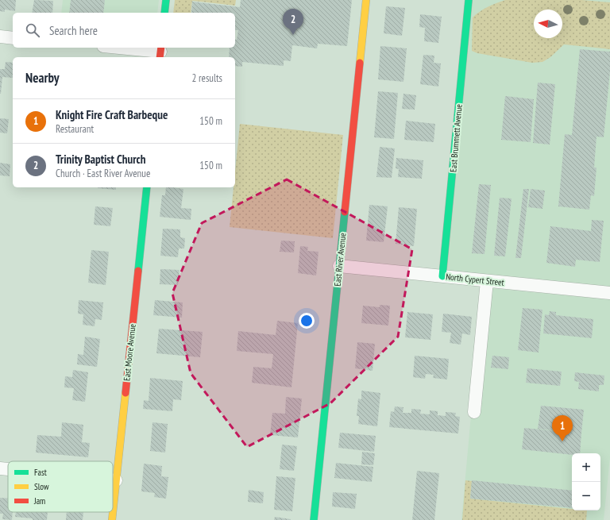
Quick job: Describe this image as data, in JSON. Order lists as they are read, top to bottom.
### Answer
{
  "streets": {
    "street": [
      "East Brummett Avenue",
      "East River Avenue",
      "North Cypert Street",
      "East Moore Avenue"
    ]
  },
  "crossings": [
    ["East Brummett Avenue", "North Cypert Street"],
    ["East River Avenue", "North Cypert Street"]
  ],
  "legend": ["Fast", "Slow", "Jam"],
  "north": "left",
  "page": {
    "pins": ["2", "1"],
    "search": "Search here",
    "heading": ["Nearby", "2 results"],
    "list": [
      {
        "mark": "1",
        "name": "Knight Fire Craft Barbeque",
        "note": "Restaurant",
        "value": "150 m"
      },
      {
        "mark": "2",
        "name": "Trinity Baptist Church",
        "note": "Church · East River Avenue",
        "value": "150 m"
      }
    ],
    "map_buttons": ["+", "−"]
  }
}
